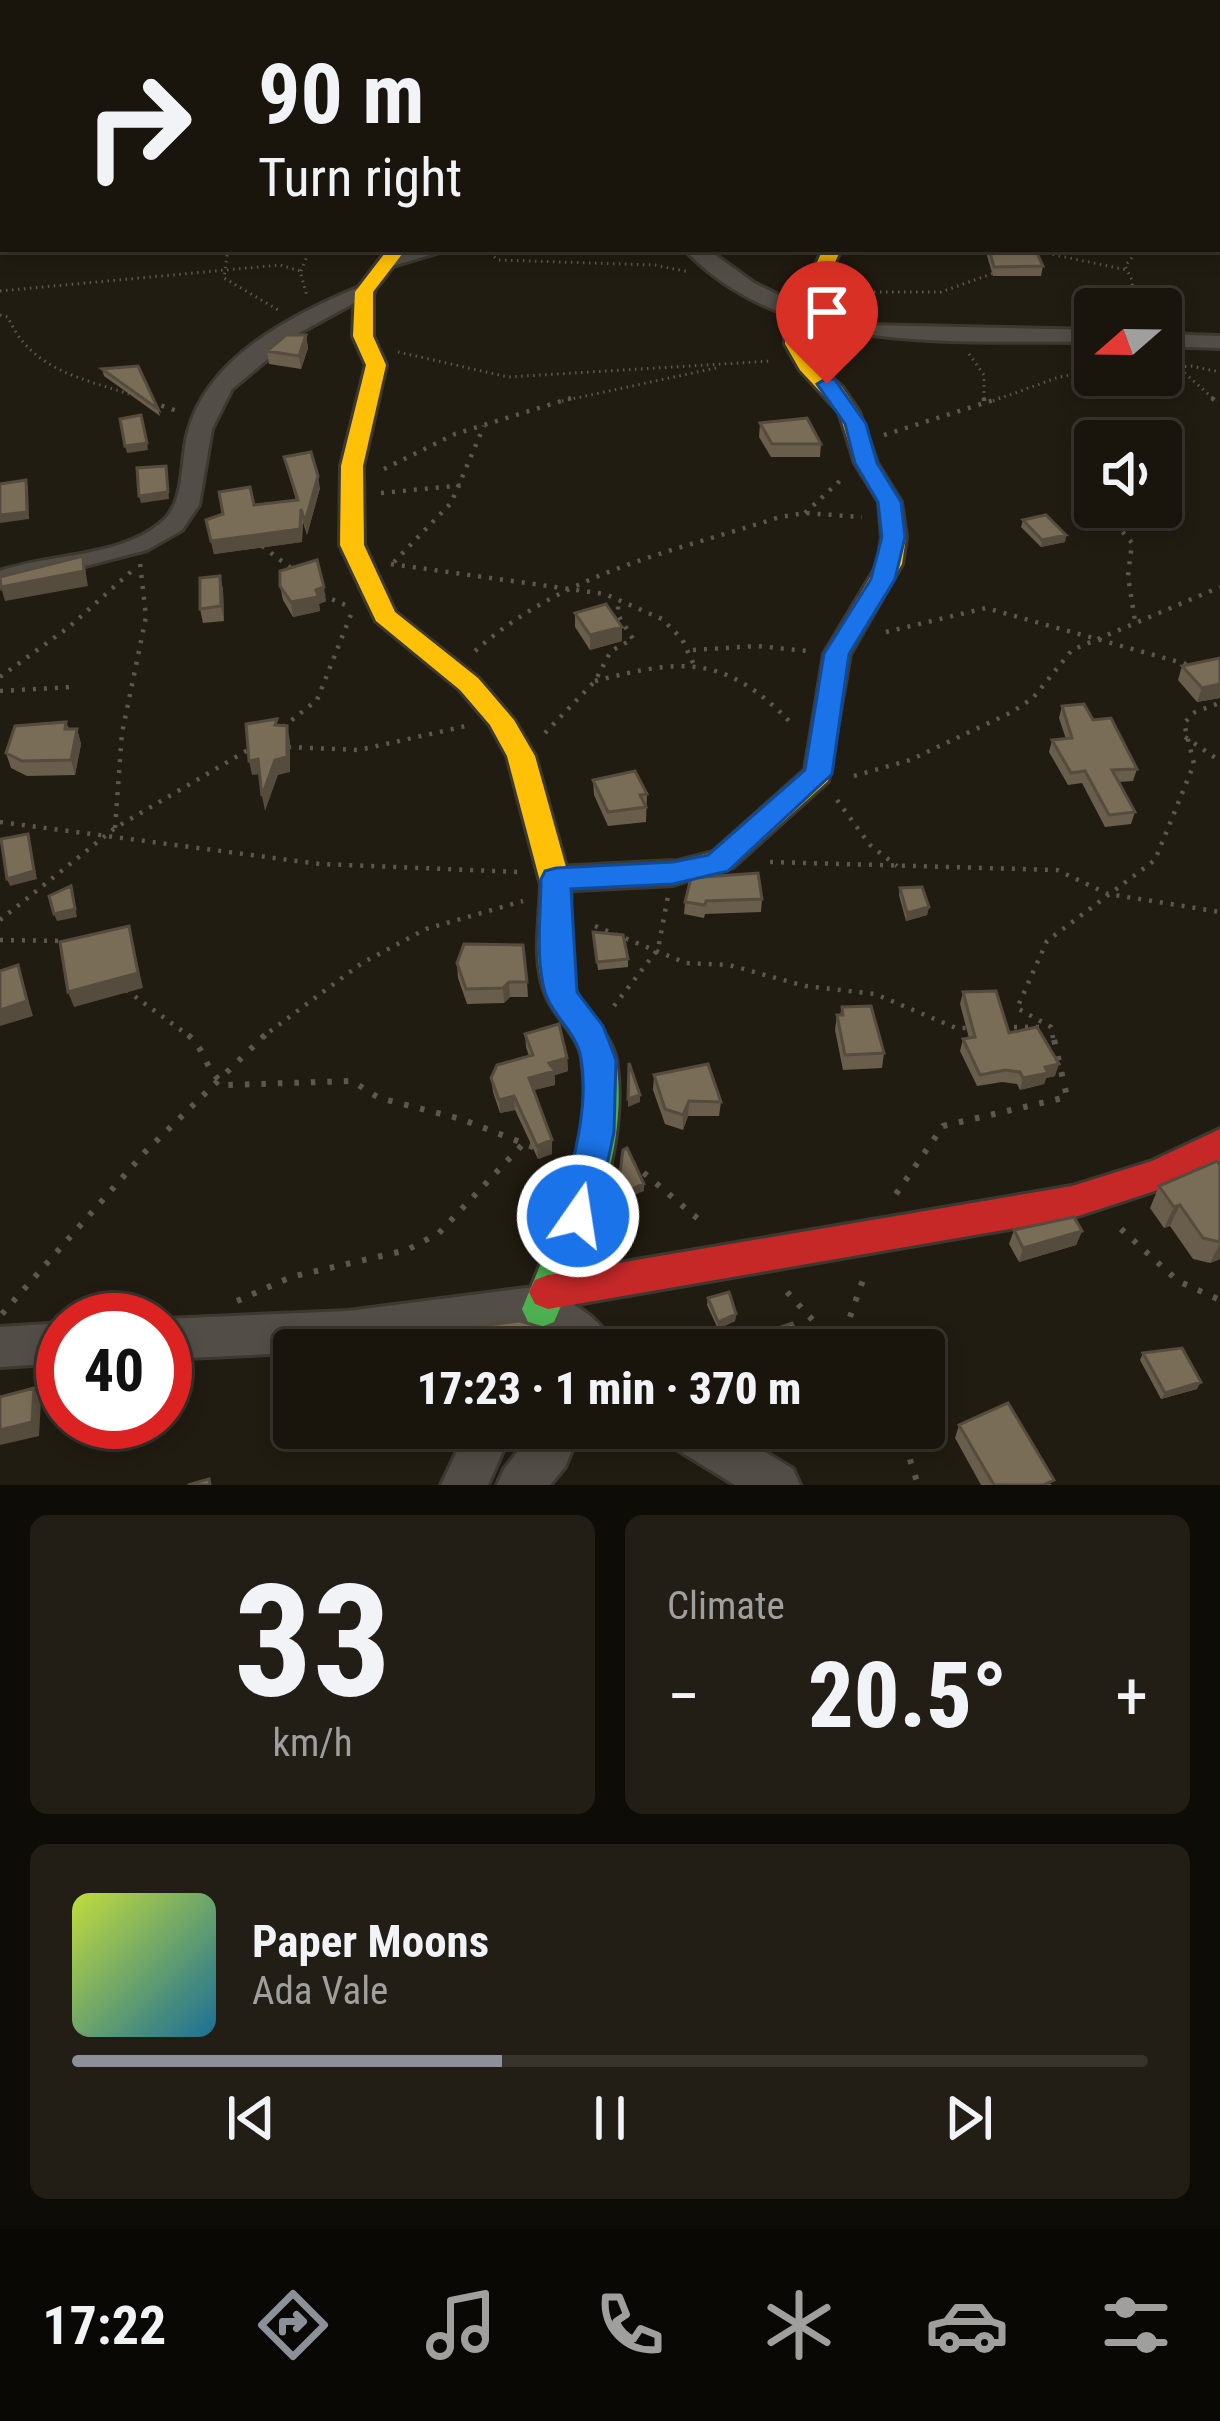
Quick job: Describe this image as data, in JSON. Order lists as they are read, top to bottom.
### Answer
{
  "north": "left",
  "page": {
    "turn": ["90 m", "Turn right"],
    "limit": "40",
    "trip": "17:23 · 1 min · 370 m",
    "tile": [
      ["33", "km/h"],
      "Climate"
    ],
    "heat": ["−", "20.5°", "+"],
    "song": ["Paper Moons", "Ada Vale"],
    "tabs": "17:22"
  }
}
